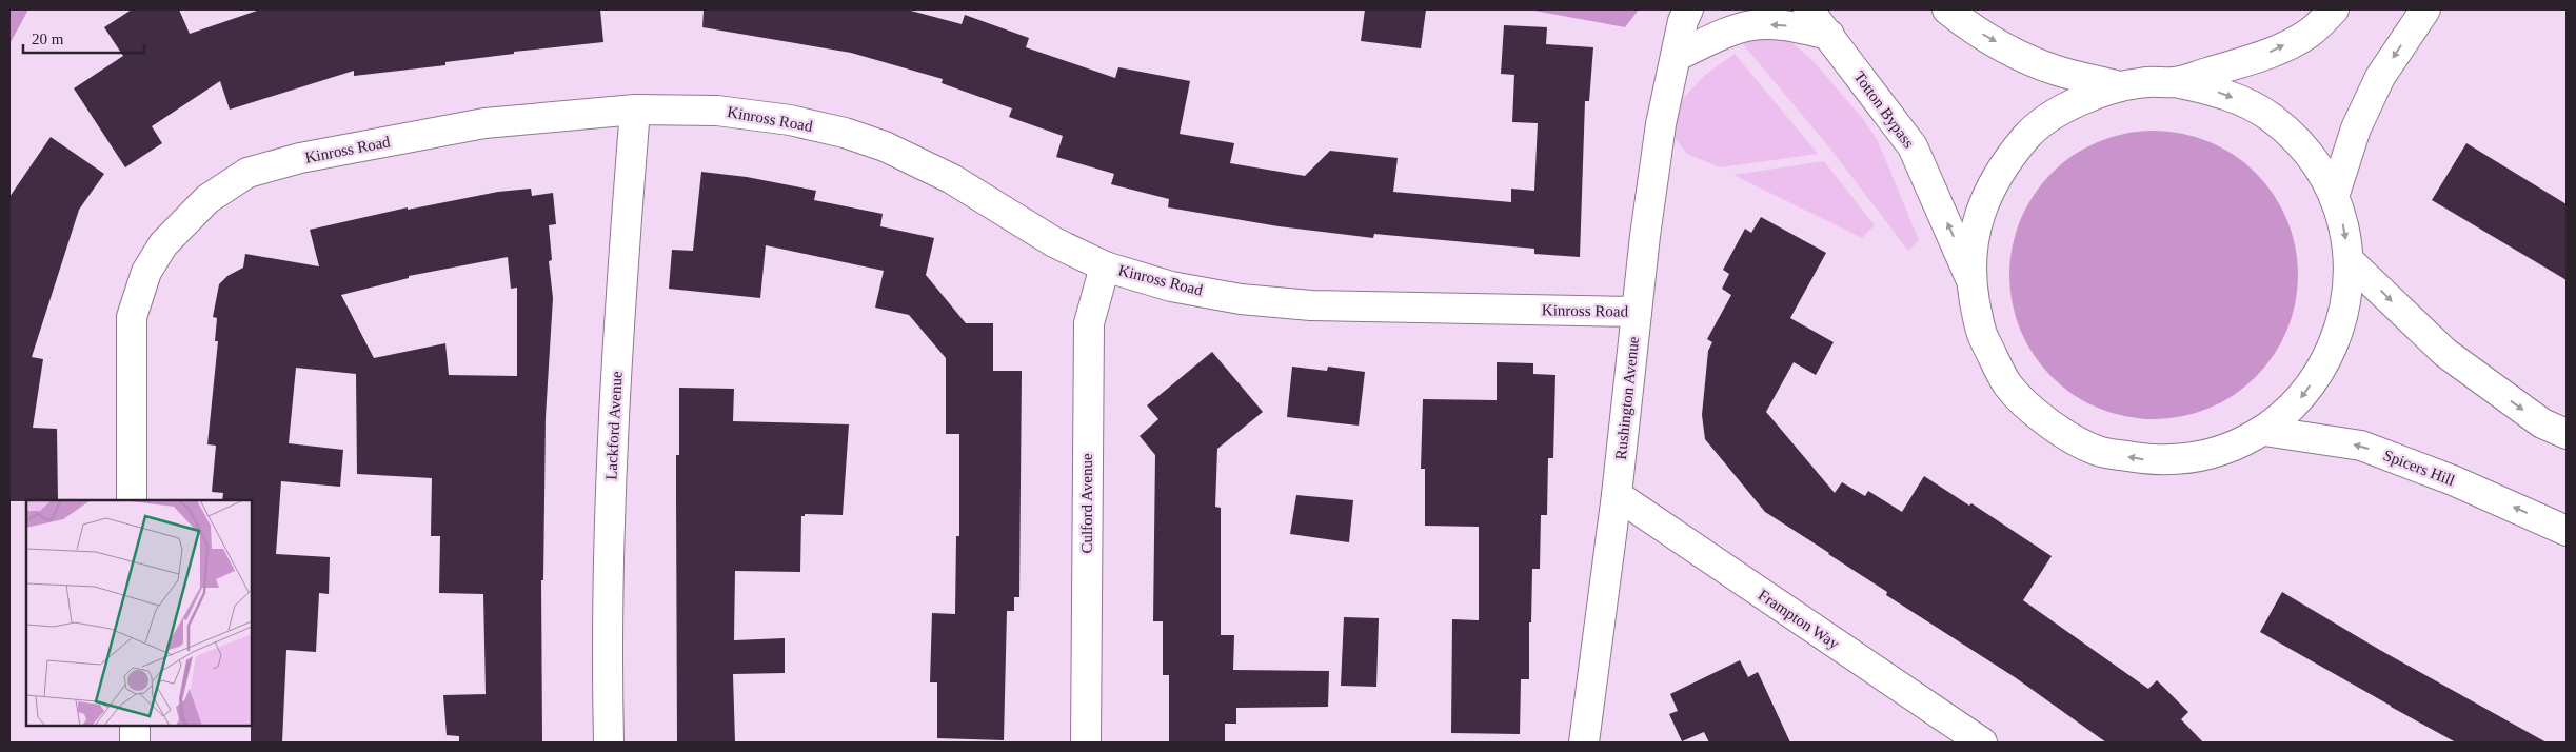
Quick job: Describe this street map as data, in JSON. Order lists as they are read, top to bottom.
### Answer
{
  "streets": {
    "street": [
      "Totton Bypass",
      "Kinross Road",
      "Rushington Avenue",
      "Lackford Avenue",
      "Spicers Hill",
      "Culford Avenue",
      "Frampton Way"
    ]
  },
  "crossings": [
    ["Kinross Road", "Rushington Avenue"],
    ["Kinross Road", "Lackford Avenue"],
    ["Kinross Road", "Culford Avenue"],
    ["Rushington Avenue", "Frampton Way"]
  ],
  "one_way": ["Totton Bypass"],
  "scale_bar": "20 m"
}
